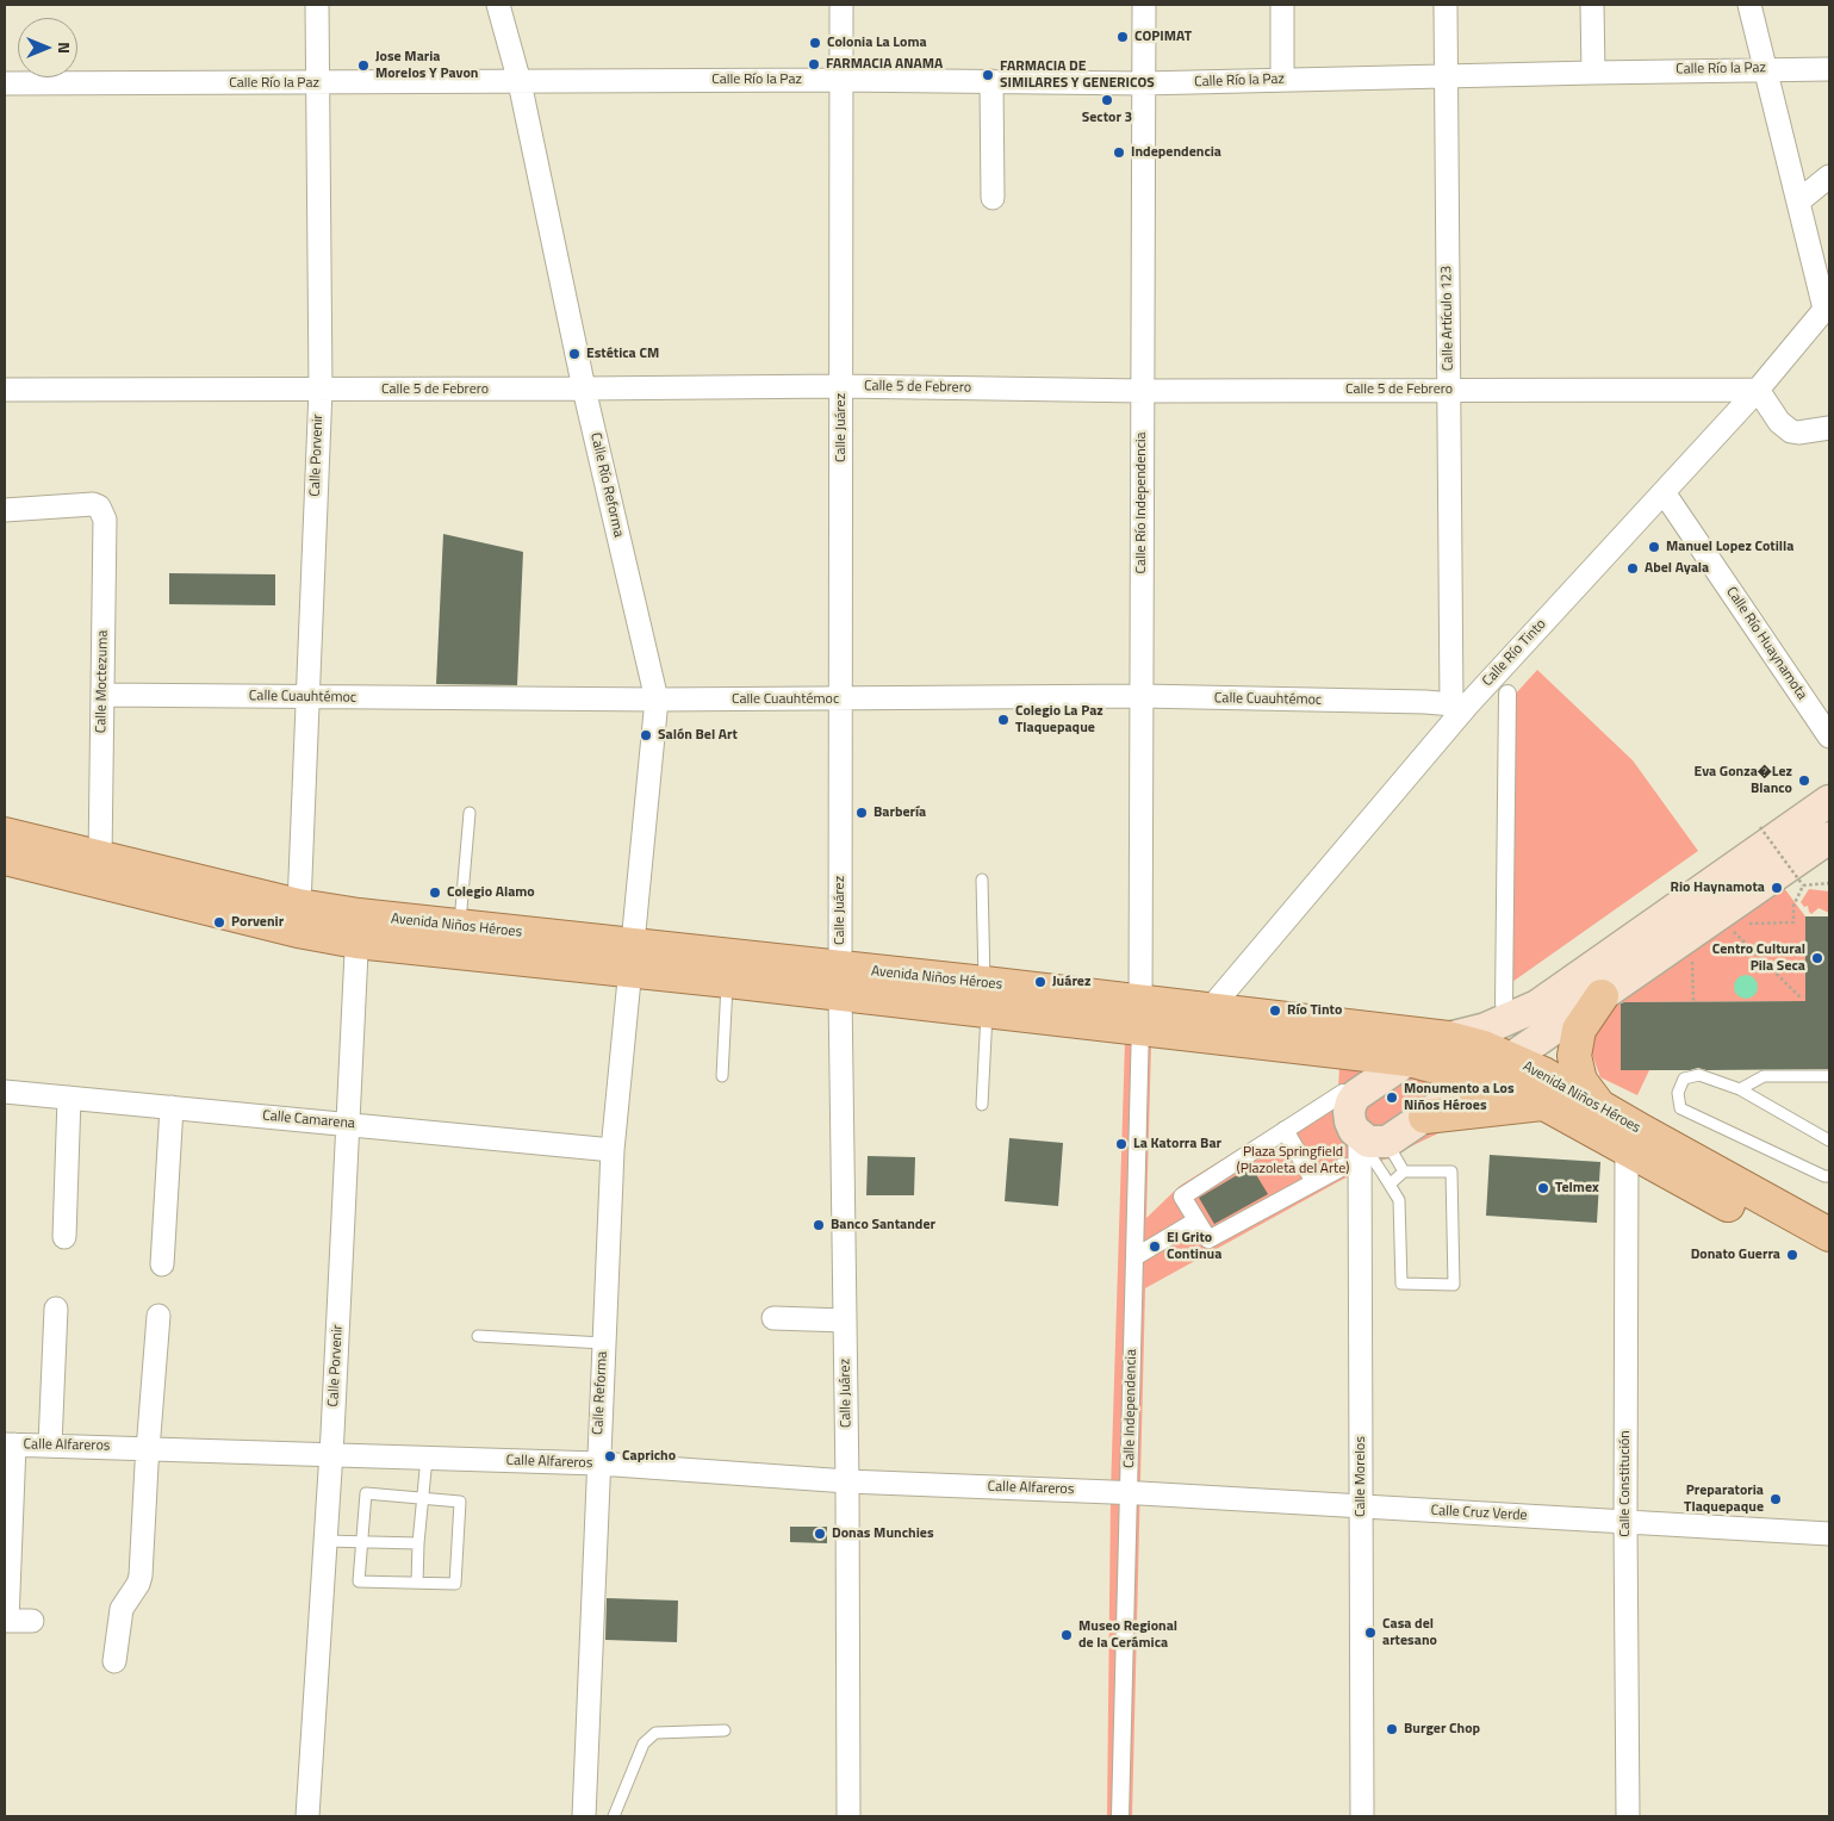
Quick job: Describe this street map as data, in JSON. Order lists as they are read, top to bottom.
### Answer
{
  "streets": {
    "main road": ["Avenida Niños Héroes"],
    "street": [
      "Calle Río la Paz",
      "Calle Artículo 123",
      "Calle 5 de Febrero",
      "Calle Juárez",
      "Calle Porvenir",
      "Calle Río Reforma",
      "Calle Río Independencia",
      "Calle Río Huaynamota",
      "Calle Río Tinto",
      "Calle Moctezuma",
      "Calle Cuauhtémoc",
      "Calle Camarena",
      "Calle Reforma",
      "Calle Independencia",
      "Calle Alfareros",
      "Calle Morelos",
      "Calle Constitución",
      "Calle Cruz Verde"
    ]
  },
  "crossings": [
    ["Calle Río la Paz", "Calle Artículo 123"],
    ["Calle Río la Paz", "Calle Juárez"],
    ["Calle Río la Paz", "Calle Porvenir"],
    ["Calle Río la Paz", "Calle Río Reforma"],
    ["Calle Río la Paz", "Calle Río Independencia"],
    ["Calle Artículo 123", "Calle 5 de Febrero"],
    ["Calle Artículo 123", "Calle Río Tinto"],
    ["Calle Artículo 123", "Calle Cuauhtémoc"],
    ["Calle 5 de Febrero", "Calle Juárez"],
    ["Calle 5 de Febrero", "Calle Porvenir"],
    ["Calle 5 de Febrero", "Calle Río Reforma"],
    ["Calle 5 de Febrero", "Calle Río Independencia"],
    ["Calle 5 de Febrero", "Calle Río Tinto"],
    ["Calle Juárez", "Calle Cuauhtémoc"],
    ["Calle Juárez", "Avenida Niños Héroes"],
    ["Calle Juárez", "Calle Alfareros"],
    ["Calle Porvenir", "Calle Cuauhtémoc"],
    ["Calle Porvenir", "Avenida Niños Héroes"],
    ["Calle Porvenir", "Calle Camarena"],
    ["Calle Porvenir", "Calle Alfareros"],
    ["Calle Río Reforma", "Calle Cuauhtémoc"],
    ["Calle Río Reforma", "Avenida Niños Héroes"],
    ["Calle Río Reforma", "Calle Reforma"],
    ["Calle Río Independencia", "Calle Cuauhtémoc"],
    ["Calle Río Independencia", "Avenida Niños Héroes"],
    ["Calle Río Independencia", "Calle Independencia"],
    ["Calle Río Huaynamota", "Calle Río Tinto"],
    ["Calle Río Tinto", "Calle Cuauhtémoc"],
    ["Calle Río Tinto", "Avenida Niños Héroes"],
    ["Calle Moctezuma", "Calle Cuauhtémoc"],
    ["Calle Moctezuma", "Avenida Niños Héroes"],
    ["Avenida Niños Héroes", "Calle Reforma"],
    ["Avenida Niños Héroes", "Calle Independencia"],
    ["Avenida Niños Héroes", "Calle Constitución"],
    ["Calle Camarena", "Calle Reforma"],
    ["Calle Reforma", "Calle Alfareros"],
    ["Calle Independencia", "Calle Alfareros"],
    ["Calle Independencia", "Calle Cruz Verde"],
    ["Calle Alfareros", "Calle Cruz Verde"],
    ["Calle Morelos", "Calle Cruz Verde"],
    ["Calle Constitución", "Calle Cruz Verde"]
  ],
  "parks": ["Plaza Springfield (Plazoleta del Arte)"],
  "places": [
    "COPIMAT",
    "Colonia La Loma",
    "FARMACIA ANAMA",
    "Jose Maria Morelos Y Pavon",
    "FARMACIA DE SIMILARES Y GENERICOS",
    "Sector 3",
    "Independencia",
    "Estética CM",
    "Manuel Lopez Cotilla",
    "Abel Ayala",
    "Colegio La Paz Tlaquepaque",
    "Salón Bel Art",
    "Eva Gonza�Lez Blanco",
    "Barbería",
    "Rio Haynamota",
    "Colegio Alamo",
    "Porvenir",
    "Centro Cultural Pila Seca",
    "Juárez",
    "Río Tinto",
    "Monumento a Los Niños Héroes",
    "La Katorra Bar",
    "Telmex",
    "Banco Santander",
    "El Grito Continua",
    "Donato Guerra",
    "Capricho",
    "Preparatoria Tlaquepaque",
    "Donas Munchies",
    "Casa del artesano",
    "Museo Regional de la Cerámica",
    "Burger Chop"
  ],
  "north": "right"
}
